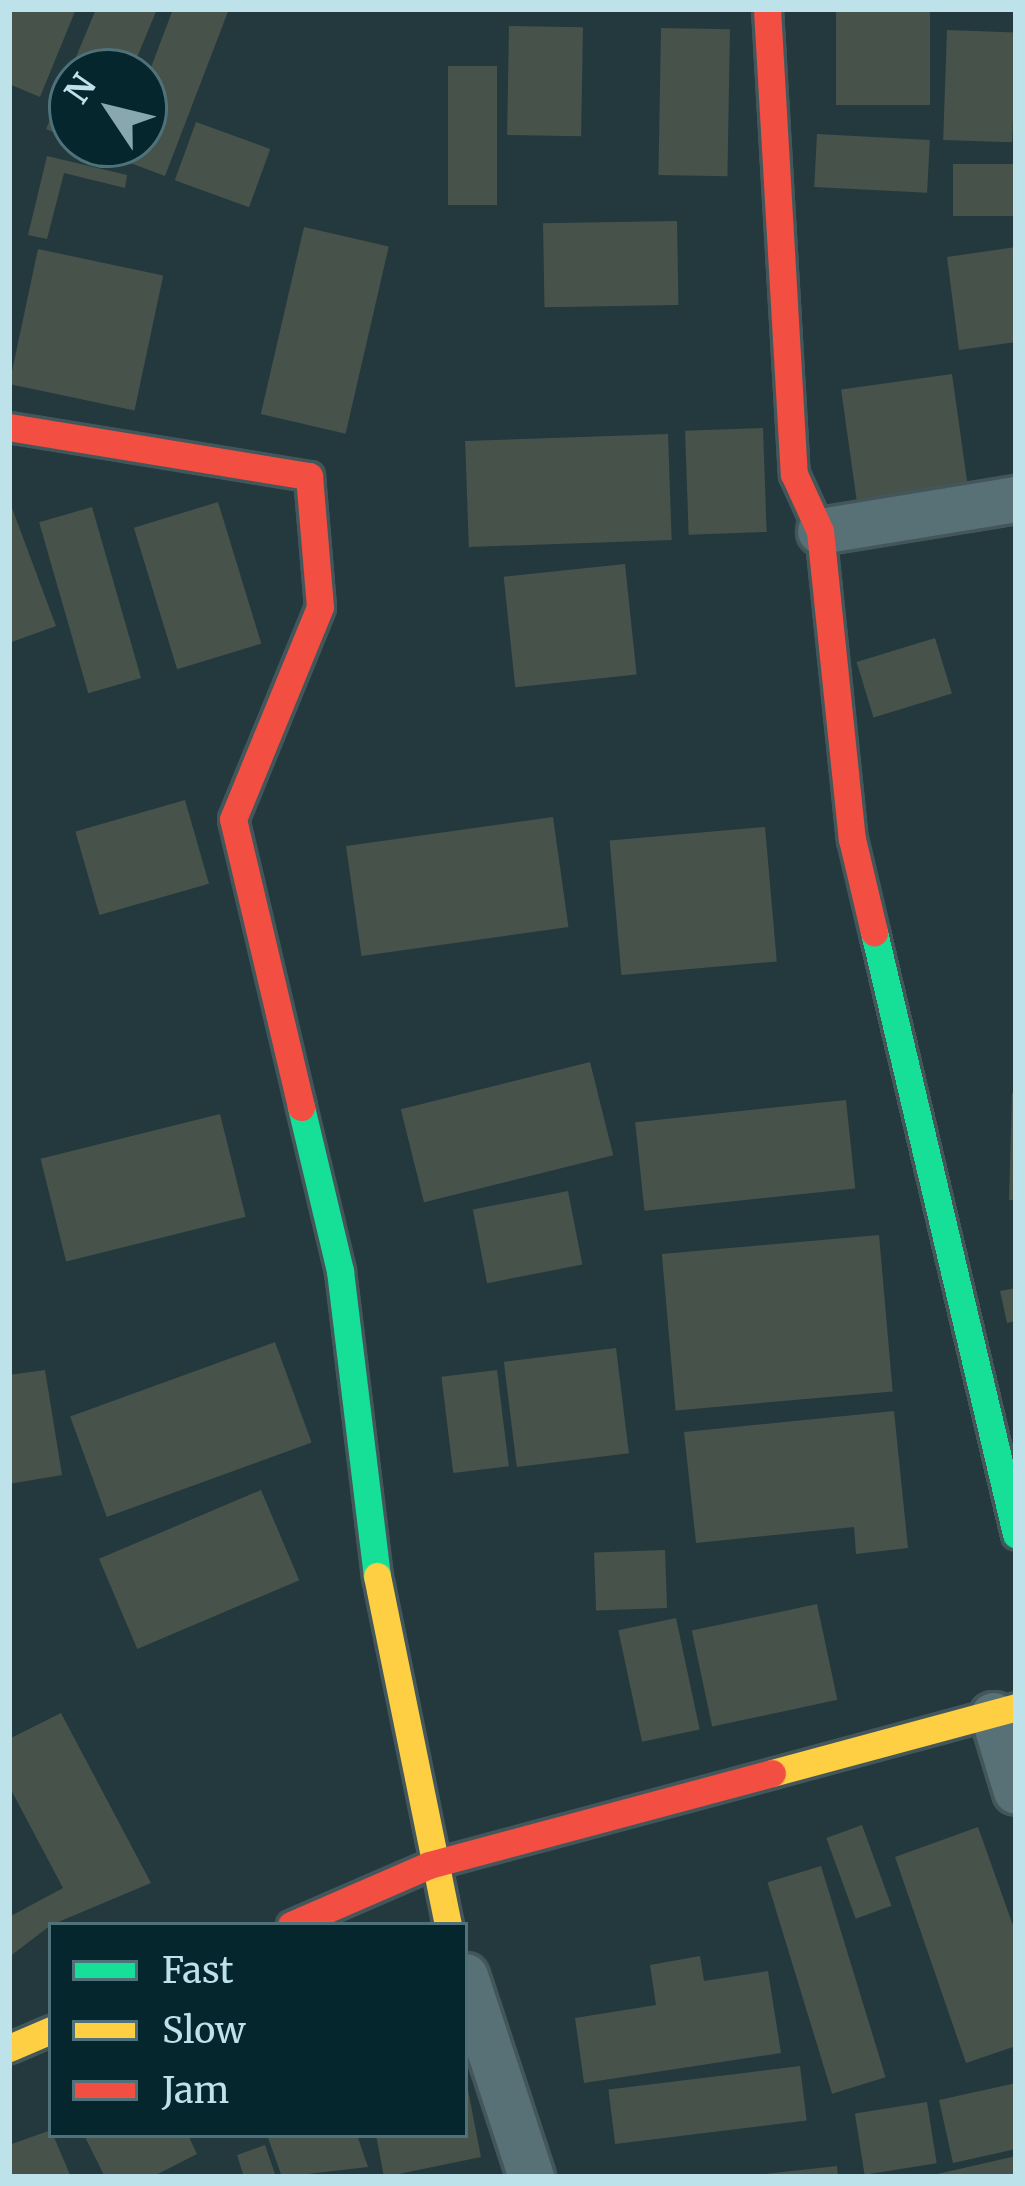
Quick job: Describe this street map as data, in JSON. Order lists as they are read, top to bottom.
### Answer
{
  "legend": ["Fast", "Slow", "Jam"],
  "north": "top left"
}
